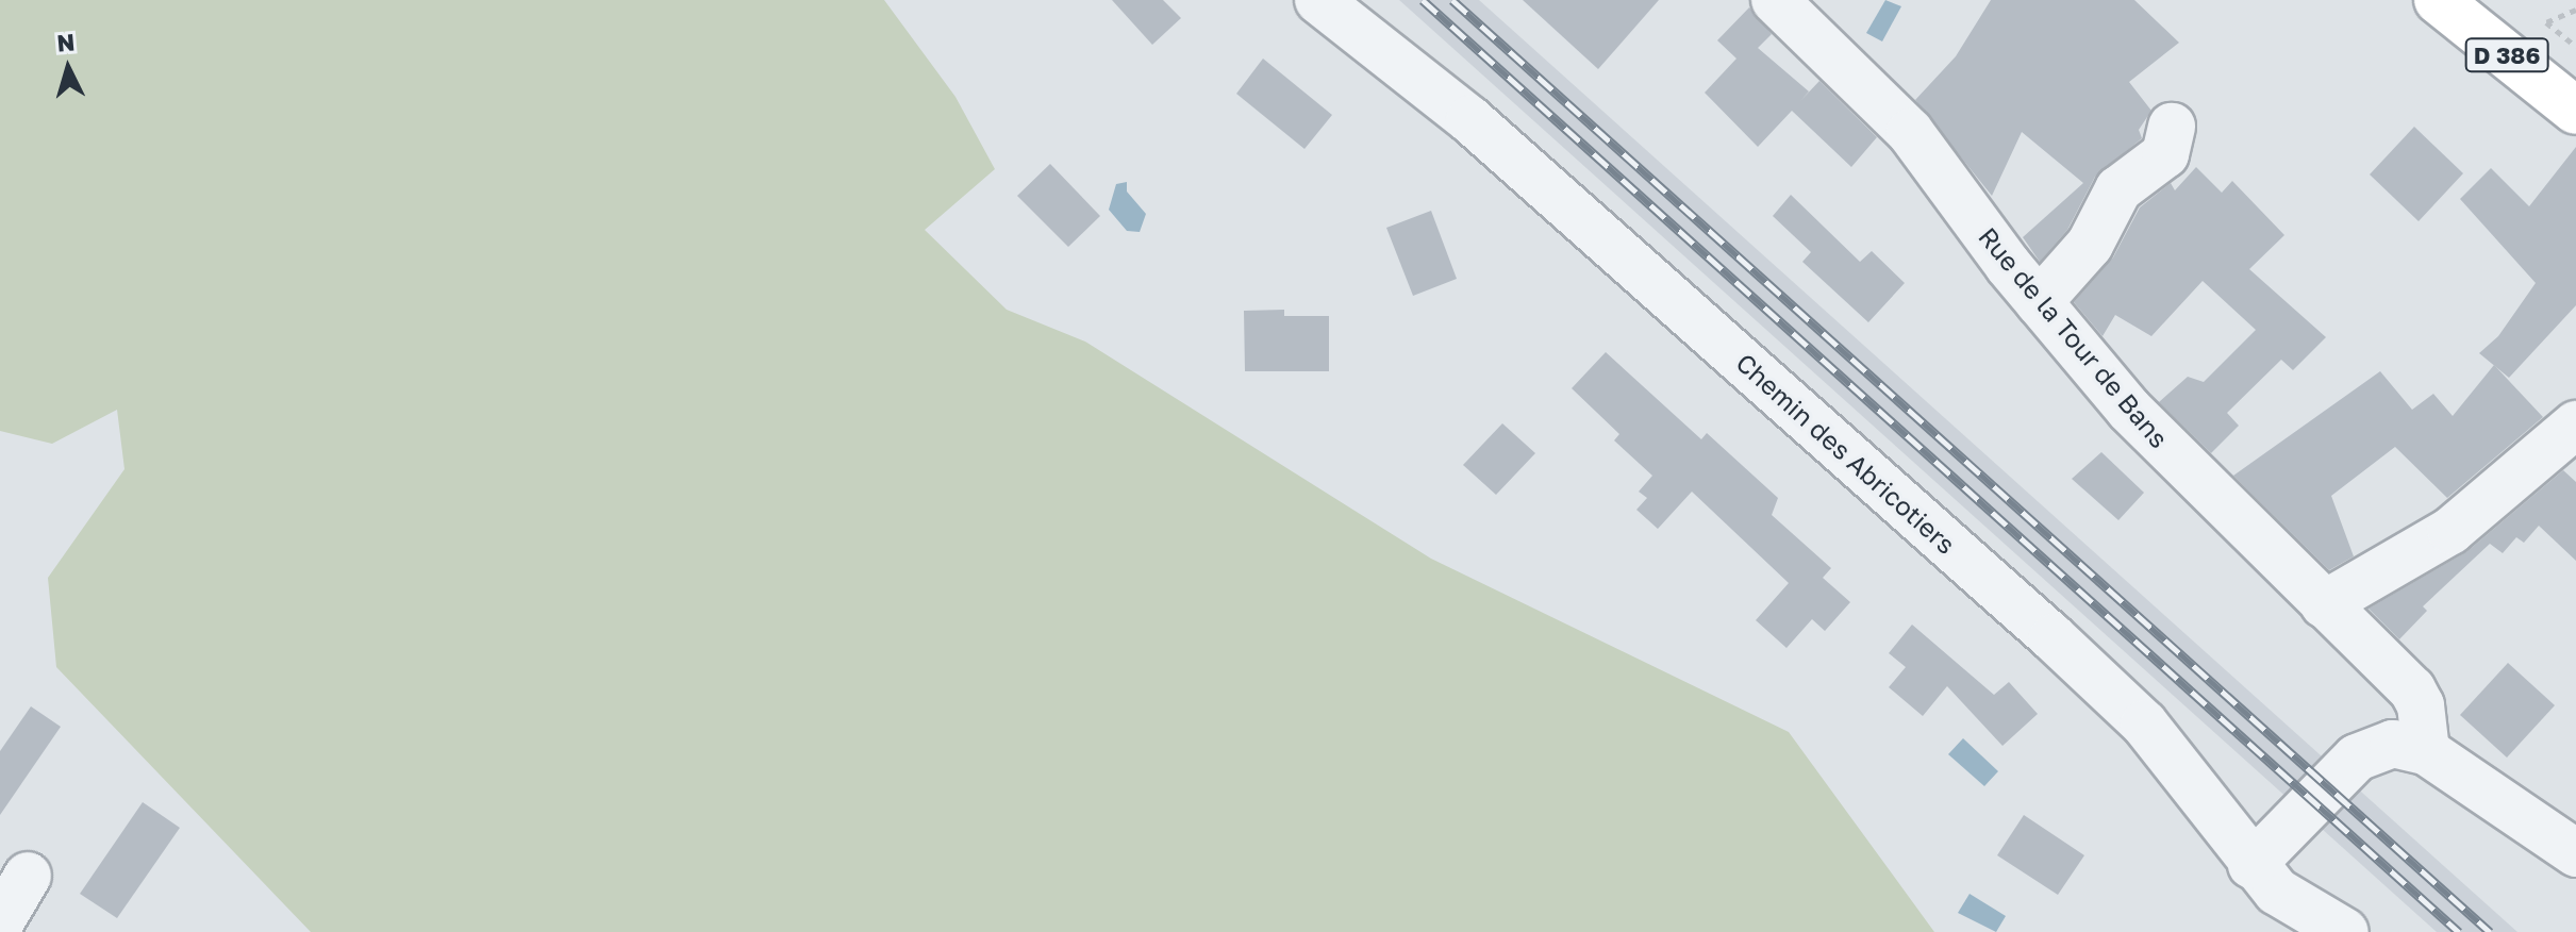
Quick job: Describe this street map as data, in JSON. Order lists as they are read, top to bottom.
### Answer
{
  "streets": {
    "main road": ["D 386"],
    "street": ["Rue de la Tour de Bans", "Chemin des Abricotiers"]
  },
  "north": "top"
}
